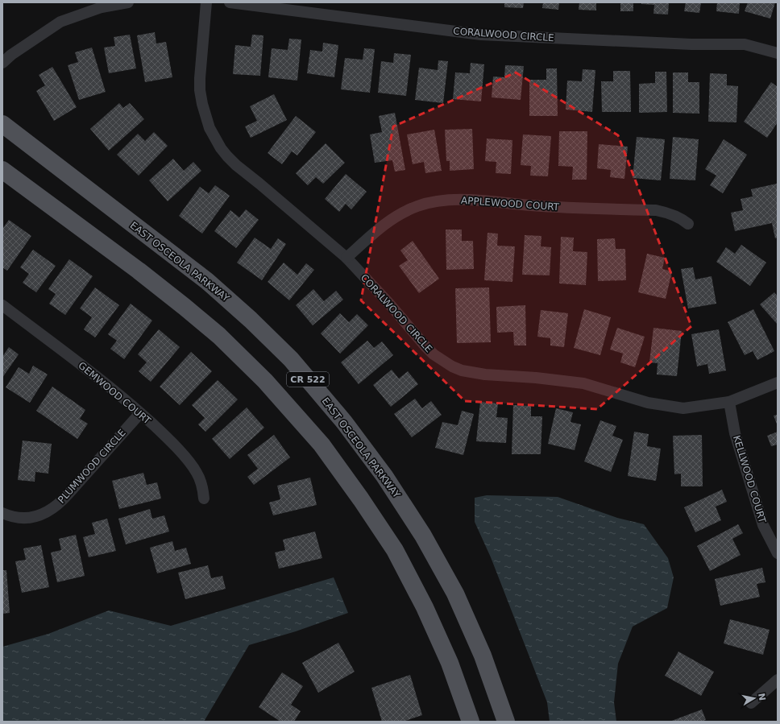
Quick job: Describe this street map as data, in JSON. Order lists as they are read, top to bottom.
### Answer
{
  "streets": {
    "main road": ["EAST OSCEOLA PARKWAY", "CR 522"],
    "street": [
      "CORALWOOD CIRCLE",
      "APPLEWOOD COURT",
      "GEMWOOD COURT",
      "PLUMWOOD CIRCLE",
      "KELLWOOD COURT"
    ]
  },
  "crossings": [
    ["CORALWOOD CIRCLE", "APPLEWOOD COURT"],
    ["CORALWOOD CIRCLE", "KELLWOOD COURT"],
    ["GEMWOOD COURT", "PLUMWOOD CIRCLE"]
  ],
  "north": "right"
}
